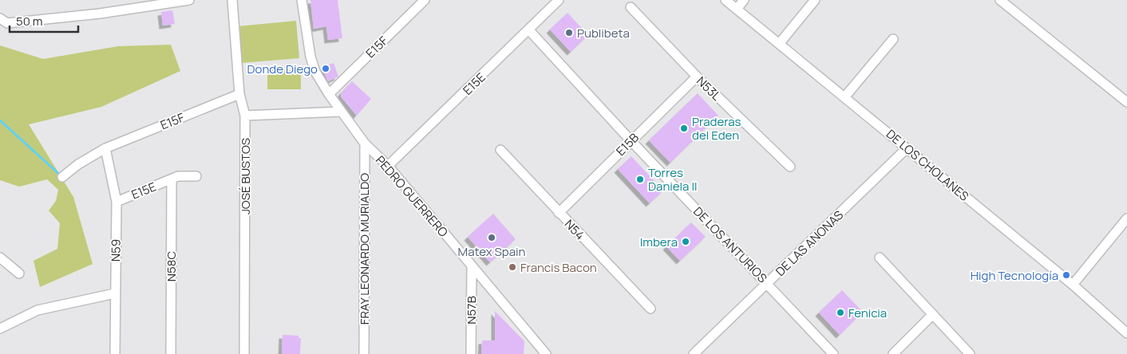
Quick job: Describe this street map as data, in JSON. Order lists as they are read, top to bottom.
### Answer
{
  "streets": {
    "street": [
      "E15F",
      "E15E",
      "N53L",
      "E15B",
      "DE LOS CHOLANES",
      "JOSÉ BUSTOS",
      "PEDRO GUERRERO",
      "N54",
      "DE LAS ANONAS",
      "DE LOS ANTURIOS",
      "FRAY LEONARDO MURIALDO",
      "N59",
      "N58C",
      "N57B"
    ]
  },
  "crossings": [
    ["E15F", "JOSÉ BUSTOS"],
    ["E15F", "PEDRO GUERRERO"],
    ["E15F", "N59"],
    ["E15E", "PEDRO GUERRERO"],
    ["E15E", "DE LOS ANTURIOS"],
    ["E15E", "N59"],
    ["E15E", "N58C"],
    ["N53L", "E15B"],
    ["E15B", "N54"],
    ["E15B", "DE LOS ANTURIOS"],
    ["DE LOS CHOLANES", "DE LAS ANONAS"],
    ["PEDRO GUERRERO", "FRAY LEONARDO MURIALDO"],
    ["PEDRO GUERRERO", "N57B"],
    ["DE LAS ANONAS", "DE LOS ANTURIOS"]
  ],
  "places": [
    "Publibeta",
    "Donde Diego",
    "Praderas del Eden",
    "Torres Daniela II",
    "Matex Spain",
    "Imbera",
    "Francis Bacon",
    "High Tecnología",
    "Fenicia"
  ],
  "scale_bar": "50 m"
}
